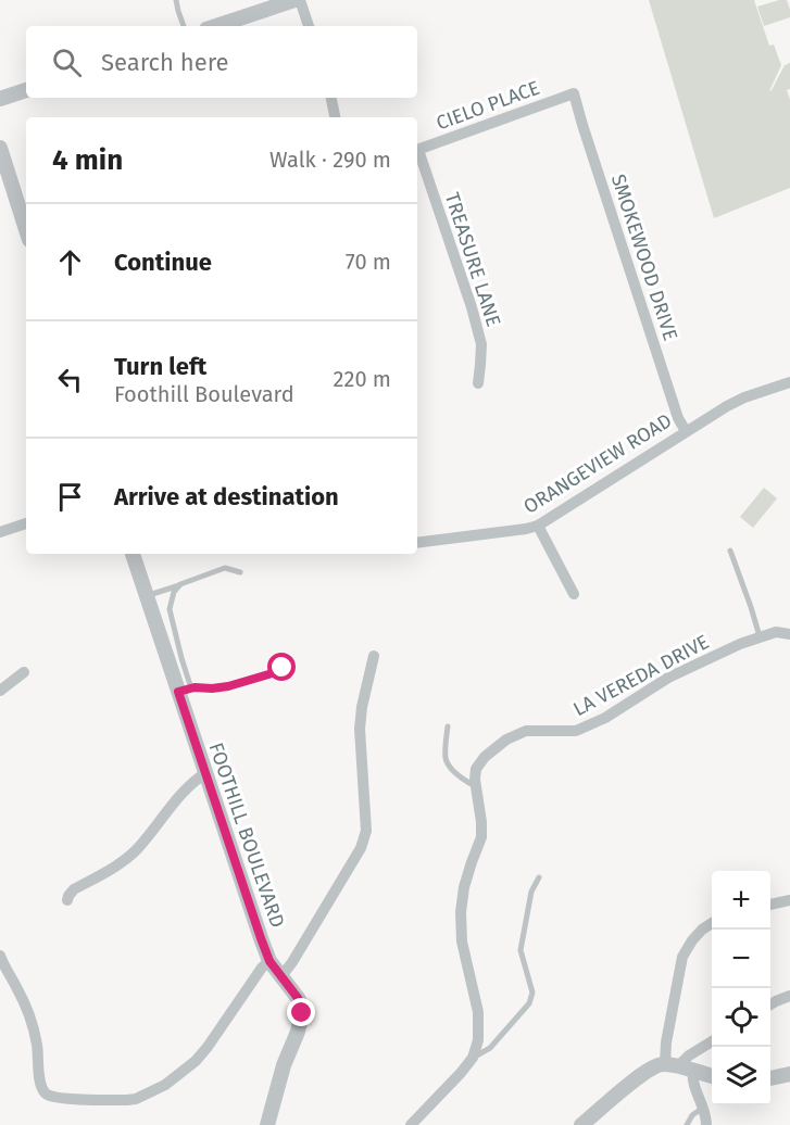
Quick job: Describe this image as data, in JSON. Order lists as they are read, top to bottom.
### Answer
{
  "streets": {
    "street": [
      "CIELO PLACE",
      "SMOKEWOOD DRIVE",
      "TREASURE LANE",
      "ORANGEVIEW ROAD",
      "LA VEREDA DRIVE",
      "FOOTHILL BOULEVARD"
    ]
  },
  "crossings": [
    ["CIELO PLACE", "SMOKEWOOD DRIVE"],
    ["SMOKEWOOD DRIVE", "ORANGEVIEW ROAD"]
  ],
  "page": {
    "search": "Search here",
    "heading": ["4 min", "Walk · 290 m"],
    "list": [
      ["Continue", "70 m"],
      ["Turn left", "Foothill Boulevard", "220 m"],
      "Arrive at destination"
    ],
    "map_buttons": ["+", "−"]
  }
}
